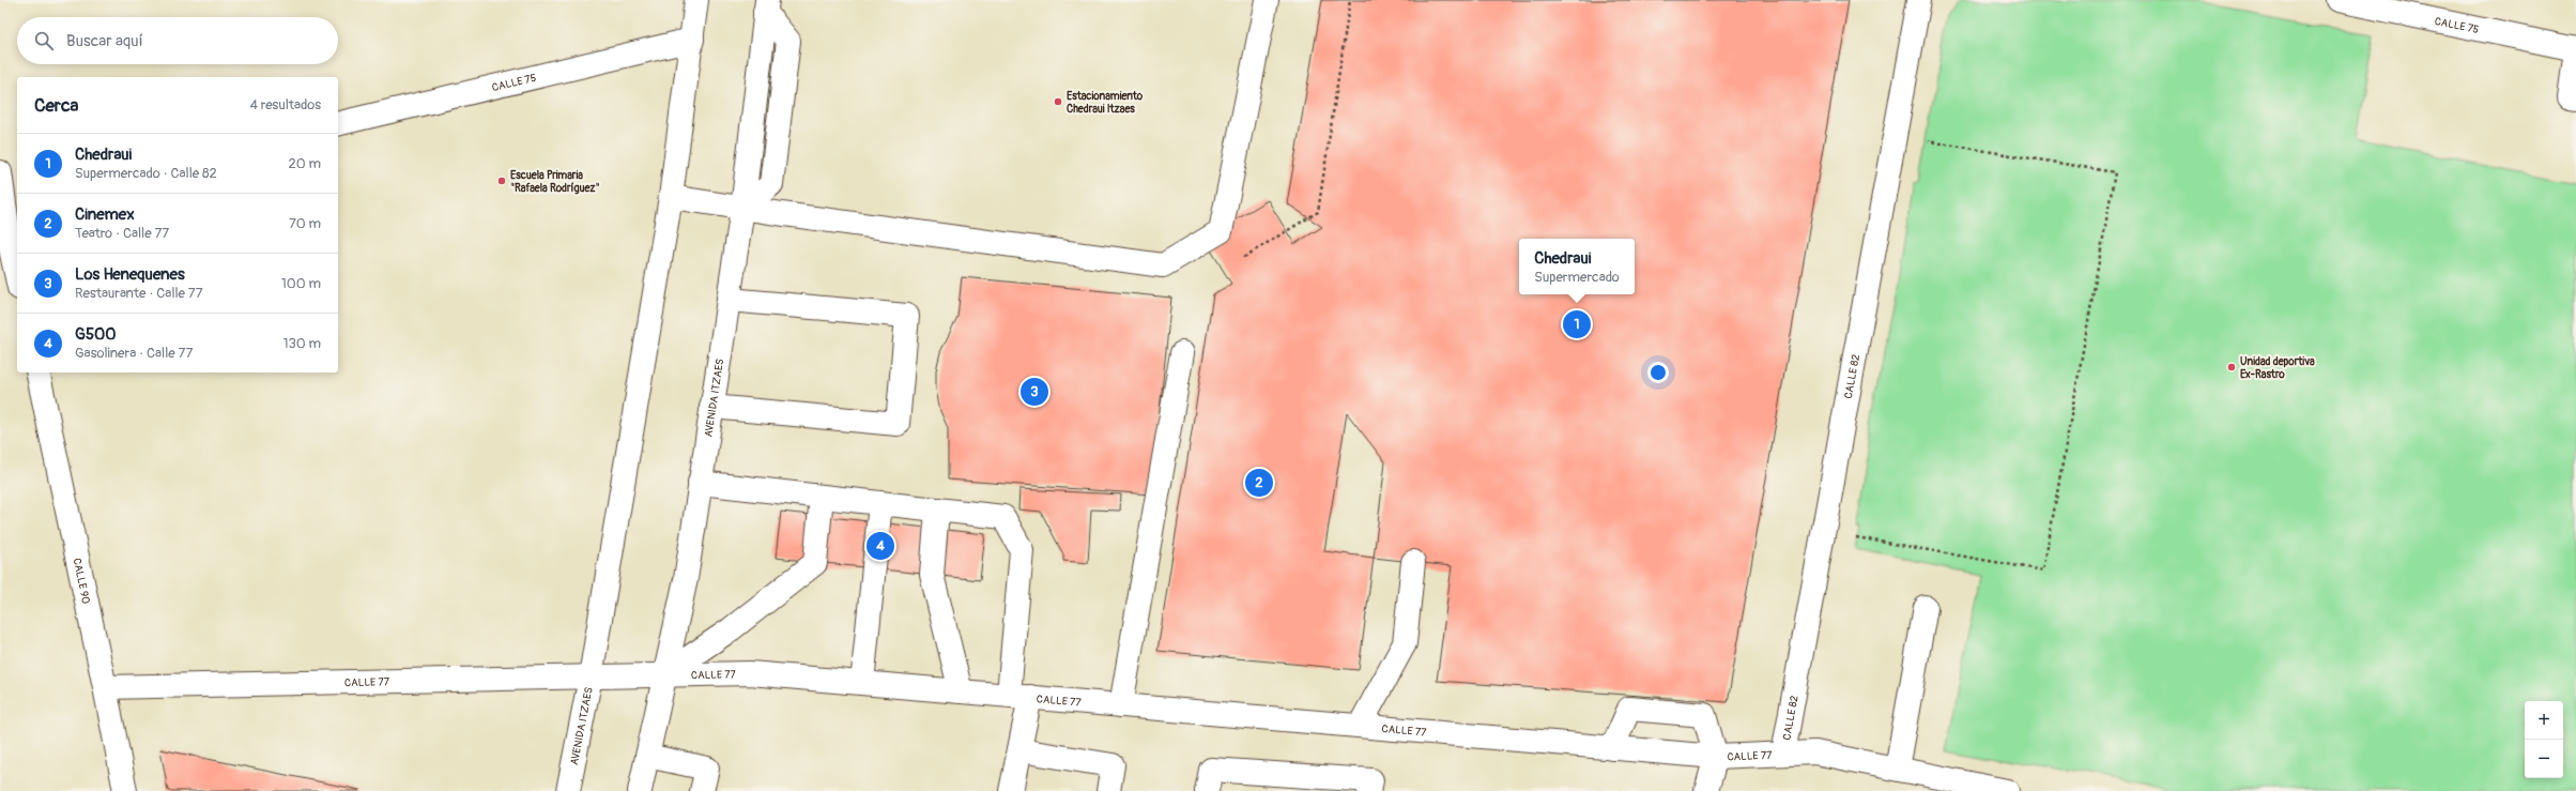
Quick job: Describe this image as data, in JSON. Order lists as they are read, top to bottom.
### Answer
{
  "streets": {
    "street": [
      "CALLE 75",
      "CALLE 82",
      "AVENIDA ITZAES",
      "CALLE 90",
      "CALLE 77"
    ]
  },
  "crossings": [
    ["CALLE 75", "AVENIDA ITZAES"],
    ["CALLE 82", "CALLE 77"],
    ["AVENIDA ITZAES", "CALLE 77"],
    ["CALLE 90", "CALLE 77"]
  ],
  "places": ["Estacionamiento Chedraui Itzaes", "Escuela Primaria \"Rafaela Rodríguez\"", "Unidad deportiva Ex-Rastro"],
  "page": {
    "search": "Buscar aquí",
    "heading": ["Cerca", "4 resultados"],
    "list": [
      {
        "mark": "1",
        "name": "Chedraui",
        "note": "Supermercado · Calle 82",
        "value": "20 m"
      },
      {
        "mark": "2",
        "name": "Cinemex",
        "note": "Teatro · Calle 77",
        "value": "70 m"
      },
      {
        "mark": "3",
        "name": "Los Henequenes",
        "note": "Restaurante · Calle 77",
        "value": "100 m"
      },
      {
        "mark": "4",
        "name": "G500",
        "note": "Gasolinera · Calle 77",
        "value": "130 m"
      }
    ],
    "popup": ["Chedraui", "Supermercado"],
    "pins": [
      "1",
      "3",
      "2",
      "4"
    ],
    "map_buttons": ["+", "−"]
  }
}
